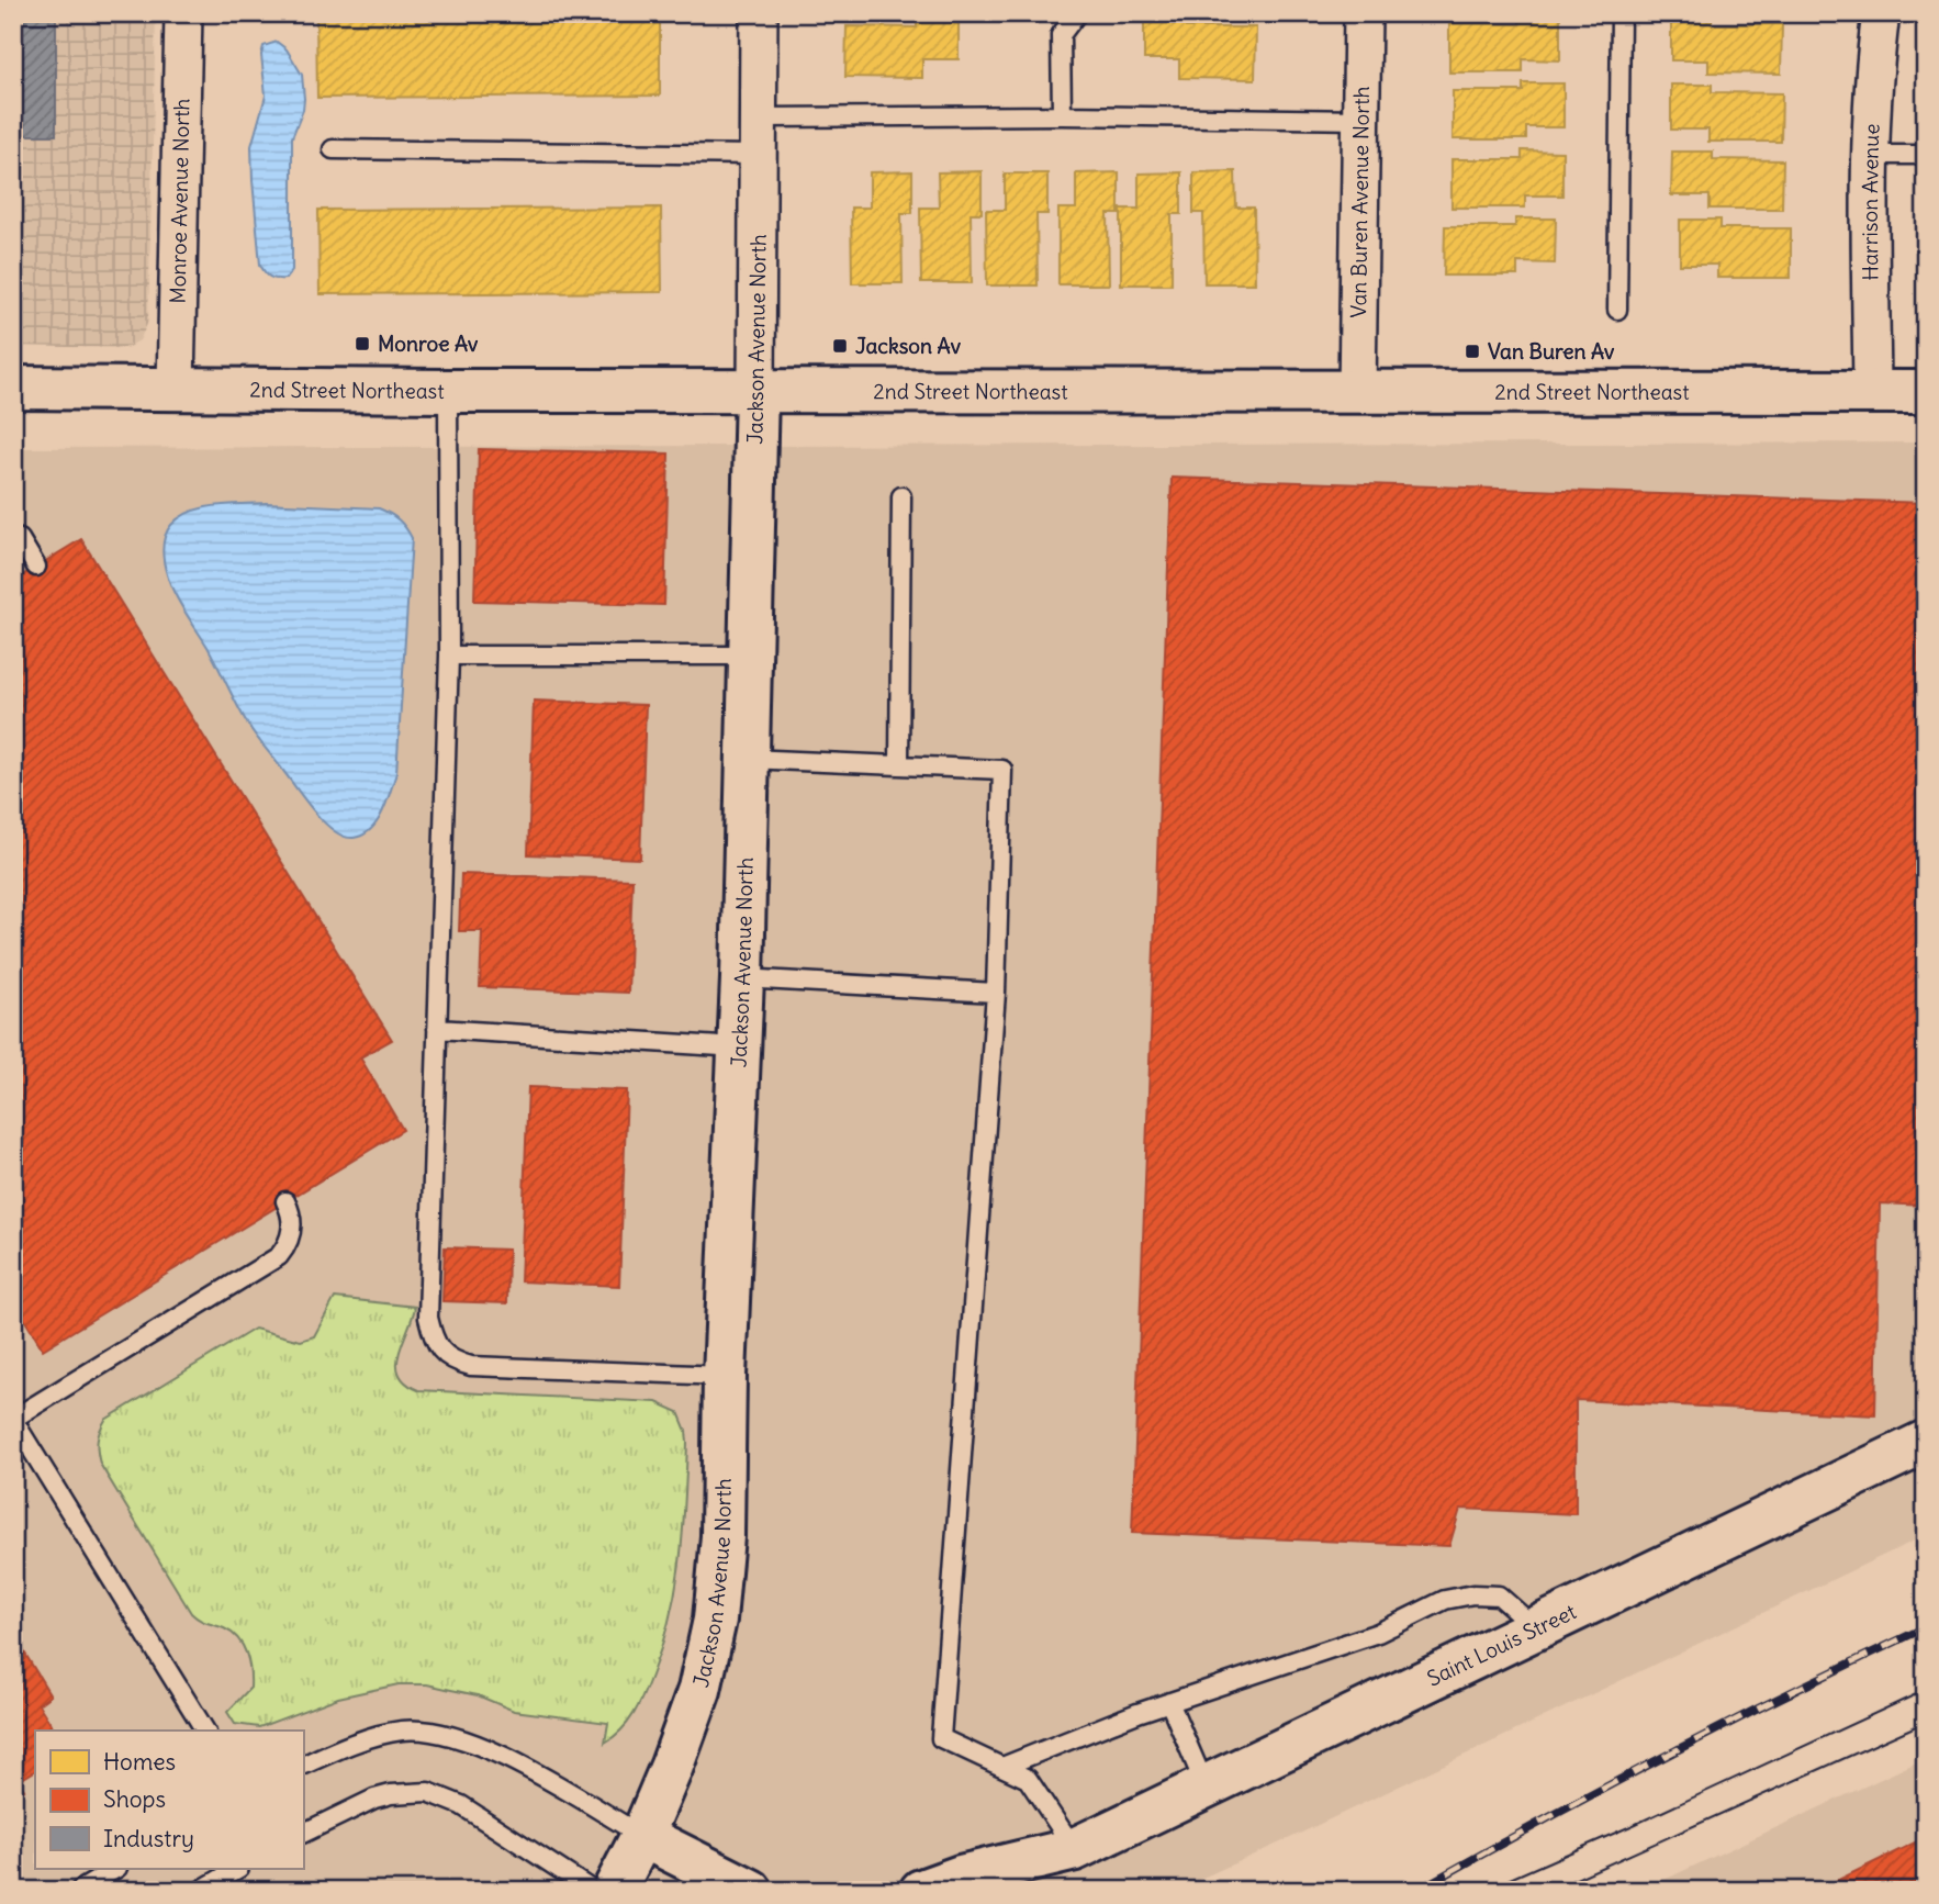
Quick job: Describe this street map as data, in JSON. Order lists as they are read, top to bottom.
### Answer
{
  "streets": {
    "street": [
      "Monroe Avenue North",
      "Harrison Avenue",
      "Van Buren Avenue North",
      "Jackson Avenue North",
      "2nd Street Northeast",
      "Saint Louis Street"
    ]
  },
  "crossings": [
    ["Monroe Avenue North", "2nd Street Northeast"],
    ["Harrison Avenue", "2nd Street Northeast"],
    ["Van Buren Avenue North", "2nd Street Northeast"],
    ["Jackson Avenue North", "2nd Street Northeast"]
  ],
  "places": {
    "transit": ["Monroe Av", "Jackson Av", "Van Buren Av"]
  },
  "legend": ["Homes", "Shops", "Industry"]
}
